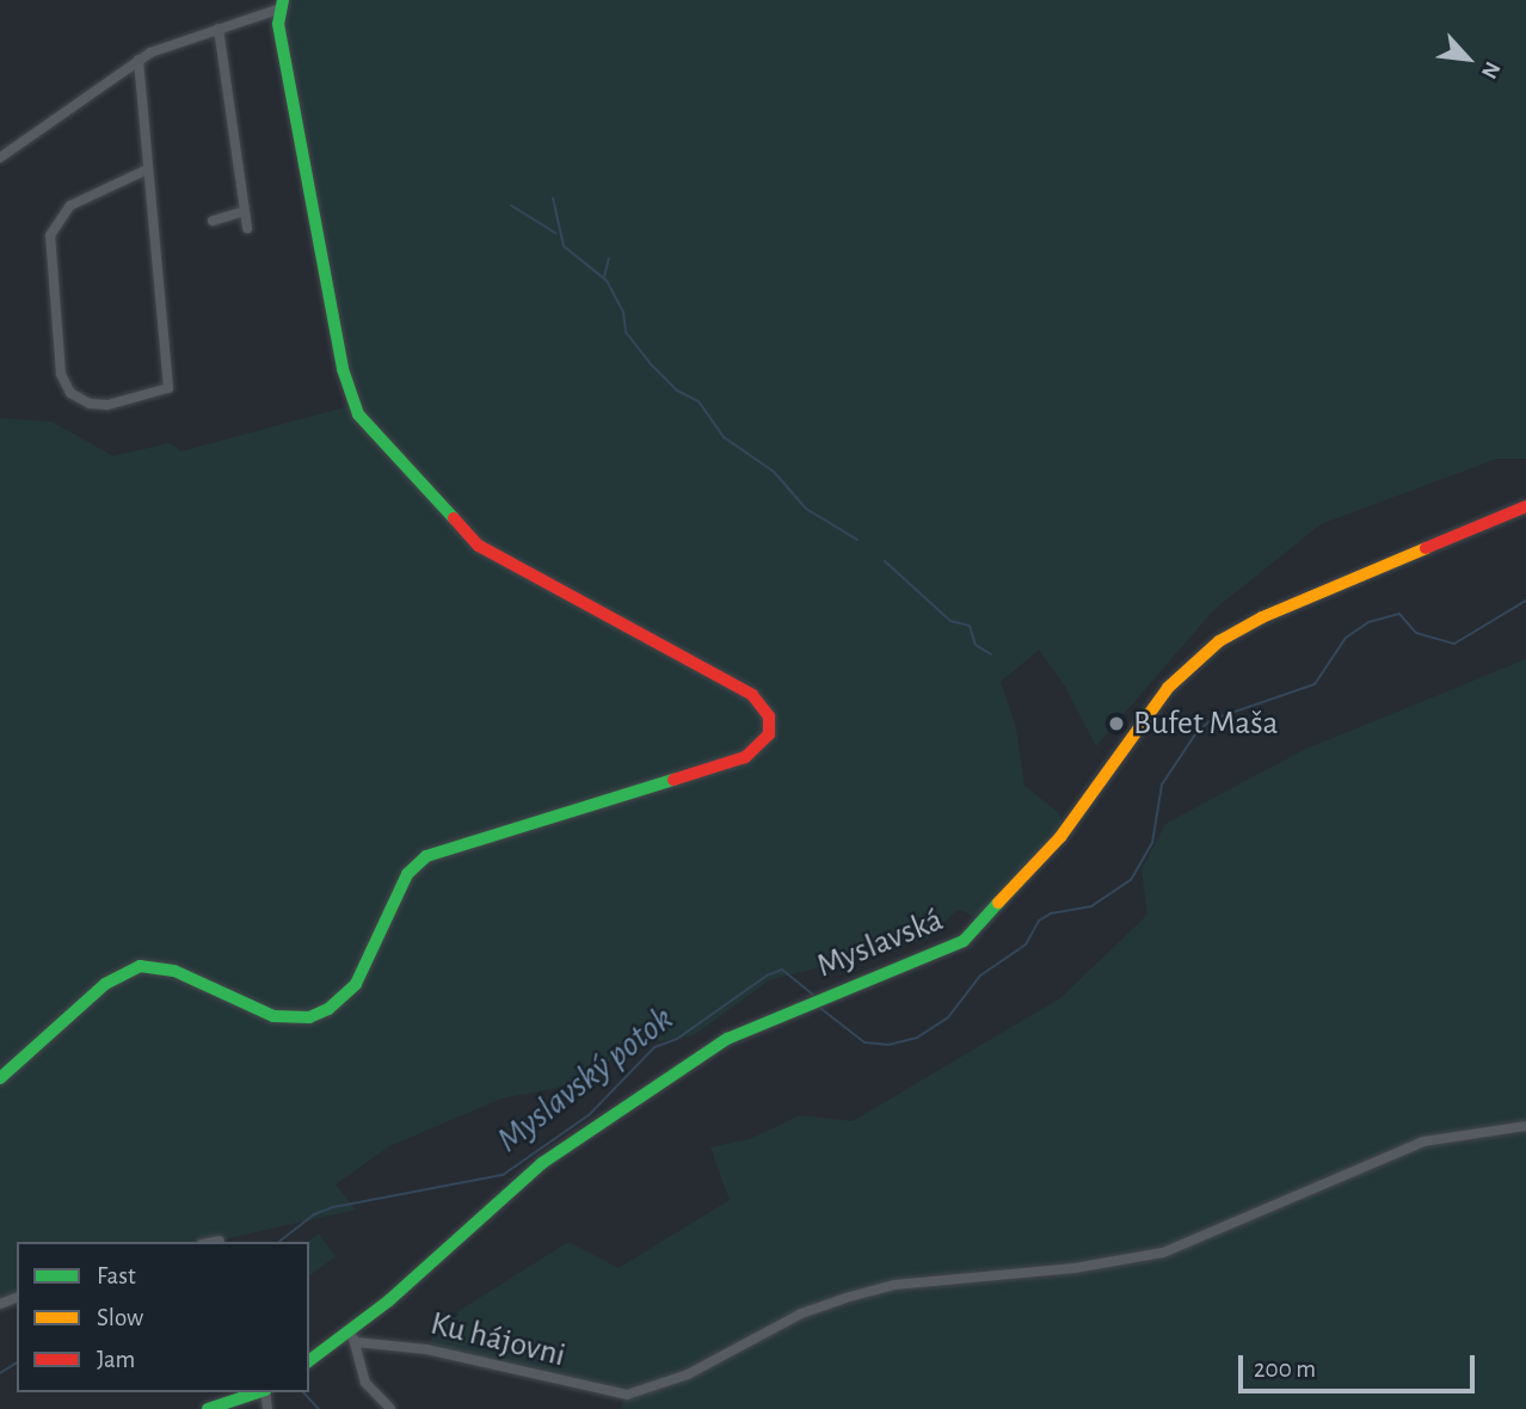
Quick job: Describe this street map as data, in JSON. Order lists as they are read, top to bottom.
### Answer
{
  "streets": {
    "street": ["Myslavská", "Ku hájovni"]
  },
  "crossings": [
    ["Myslavská", "Ku hájovni"]
  ],
  "water": ["Myslavský potok"],
  "places": ["Bufet Maša"],
  "legend": ["Fast", "Slow", "Jam"],
  "scale_bar": "200 m",
  "north": "bottom right"
}
